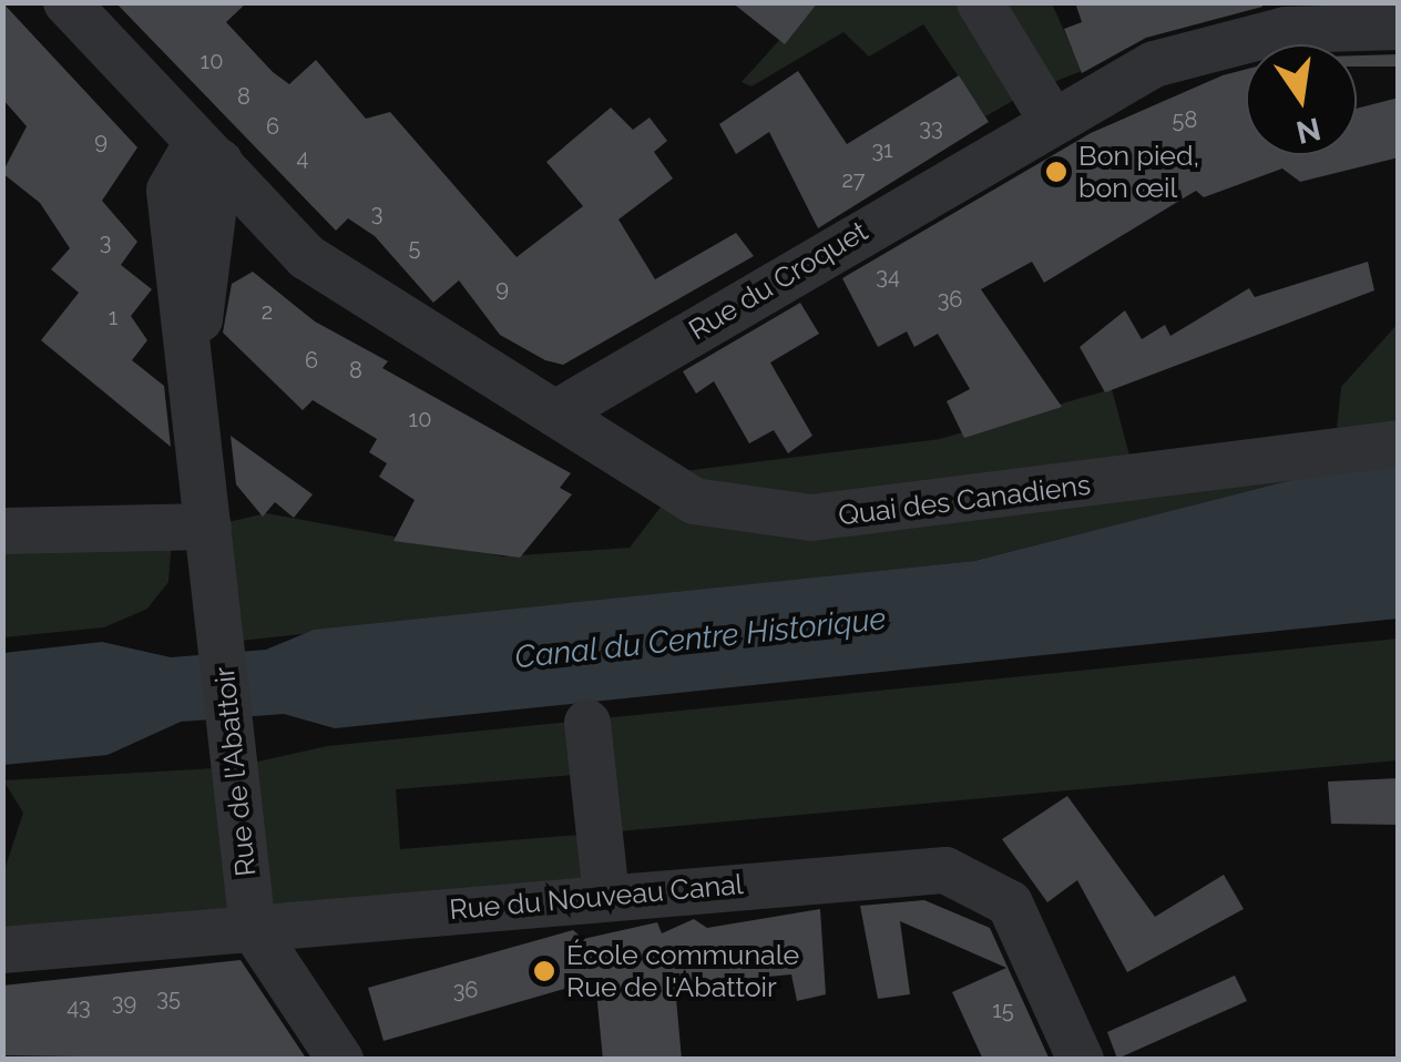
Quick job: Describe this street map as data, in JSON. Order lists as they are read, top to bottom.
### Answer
{
  "streets": {
    "street": [
      "Rue du Croquet",
      "Quai des Canadiens",
      "Rue de l'Abattoir",
      "Rue du Nouveau Canal"
    ]
  },
  "crossings": [
    ["Rue du Croquet", "Quai des Canadiens"],
    ["Rue de l'Abattoir", "Rue du Nouveau Canal"]
  ],
  "water": ["Canal du Centre Historique"],
  "places": ["Bon pied, bon œil", "École communale Rue de l'Abattoir"],
  "house_numbers": [
    "10",
    "8",
    "58",
    "6",
    "33",
    "9",
    "31",
    "4",
    "27",
    "3",
    "3",
    "5",
    "34",
    "9",
    "36",
    "2",
    "1",
    "6",
    "8",
    "10",
    "36",
    "35",
    "39",
    "43",
    "15"
  ],
  "north": "bottom"
}
